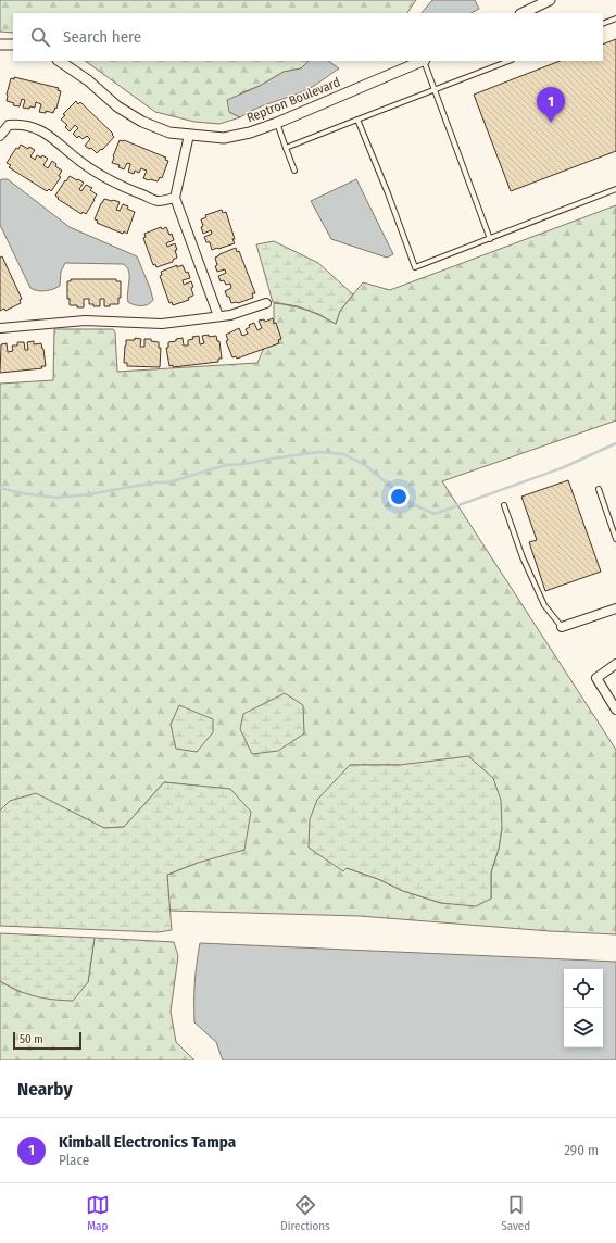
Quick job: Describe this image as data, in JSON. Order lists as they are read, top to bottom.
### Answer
{
  "streets": {
    "street": ["Reptron Boulevard"]
  },
  "scale_bar": "50 m",
  "page": {
    "search": "Search here",
    "pins": "1",
    "scale": "50 m",
    "heading": "Nearby",
    "list": [
      {
        "mark": "1",
        "name": "Kimball Electronics Tampa",
        "note": "Place",
        "value": "290 m"
      }
    ],
    "nav": ["Map", "Directions", "Saved"]
  }
}
